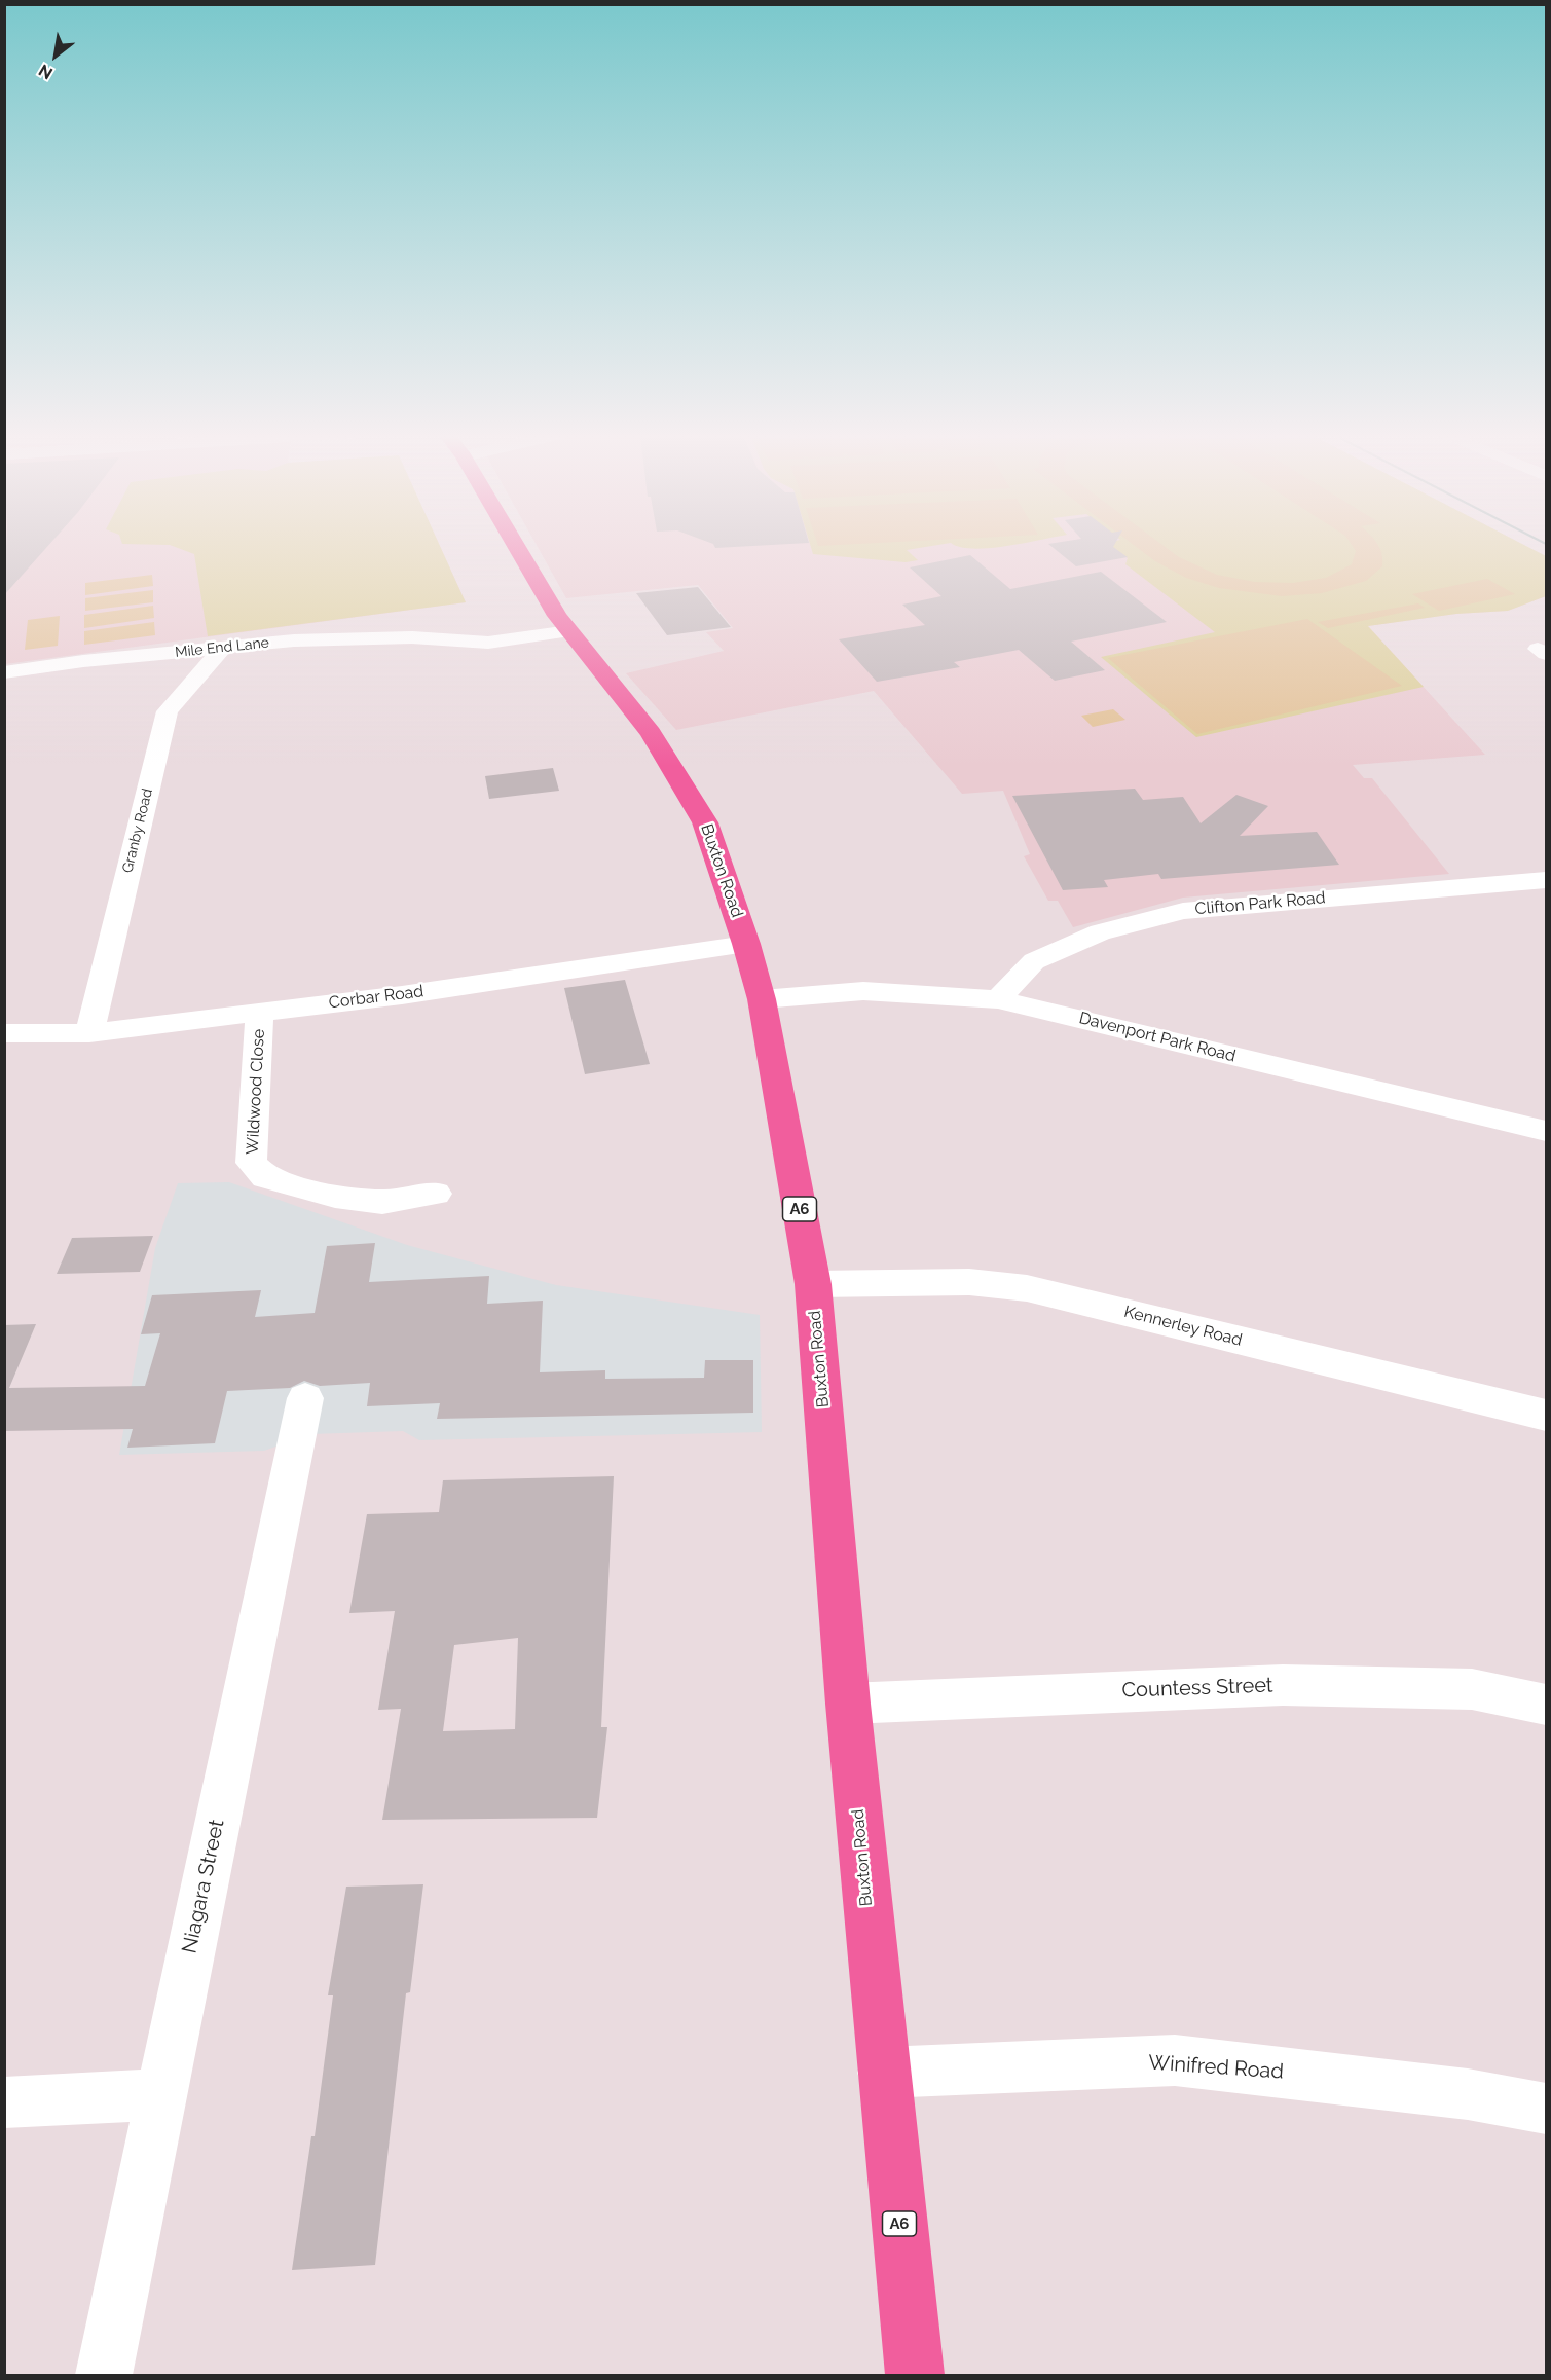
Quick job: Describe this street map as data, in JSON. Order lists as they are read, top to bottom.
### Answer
{
  "streets": {
    "highway": ["Buxton Road", "A6"],
    "street": [
      "Mile End Lane",
      "Granby Road",
      "Clifton Park Road",
      "Corbar Road",
      "Davenport Park Road",
      "Wildwood Close",
      "Kennerley Road",
      "Countess Street",
      "Niagara Street",
      "Winifred Road"
    ]
  },
  "crossings": [
    ["Mile End Lane", "Granby Road"],
    ["Mile End Lane", "Buxton Road"],
    ["Granby Road", "Corbar Road"],
    ["Buxton Road", "Corbar Road"],
    ["Buxton Road", "Davenport Park Road"],
    ["Buxton Road", "Kennerley Road"],
    ["Buxton Road", "Countess Street"],
    ["Buxton Road", "Winifred Road"],
    ["Clifton Park Road", "Davenport Park Road"],
    ["Corbar Road", "Wildwood Close"]
  ],
  "north": "bottom left"
}
